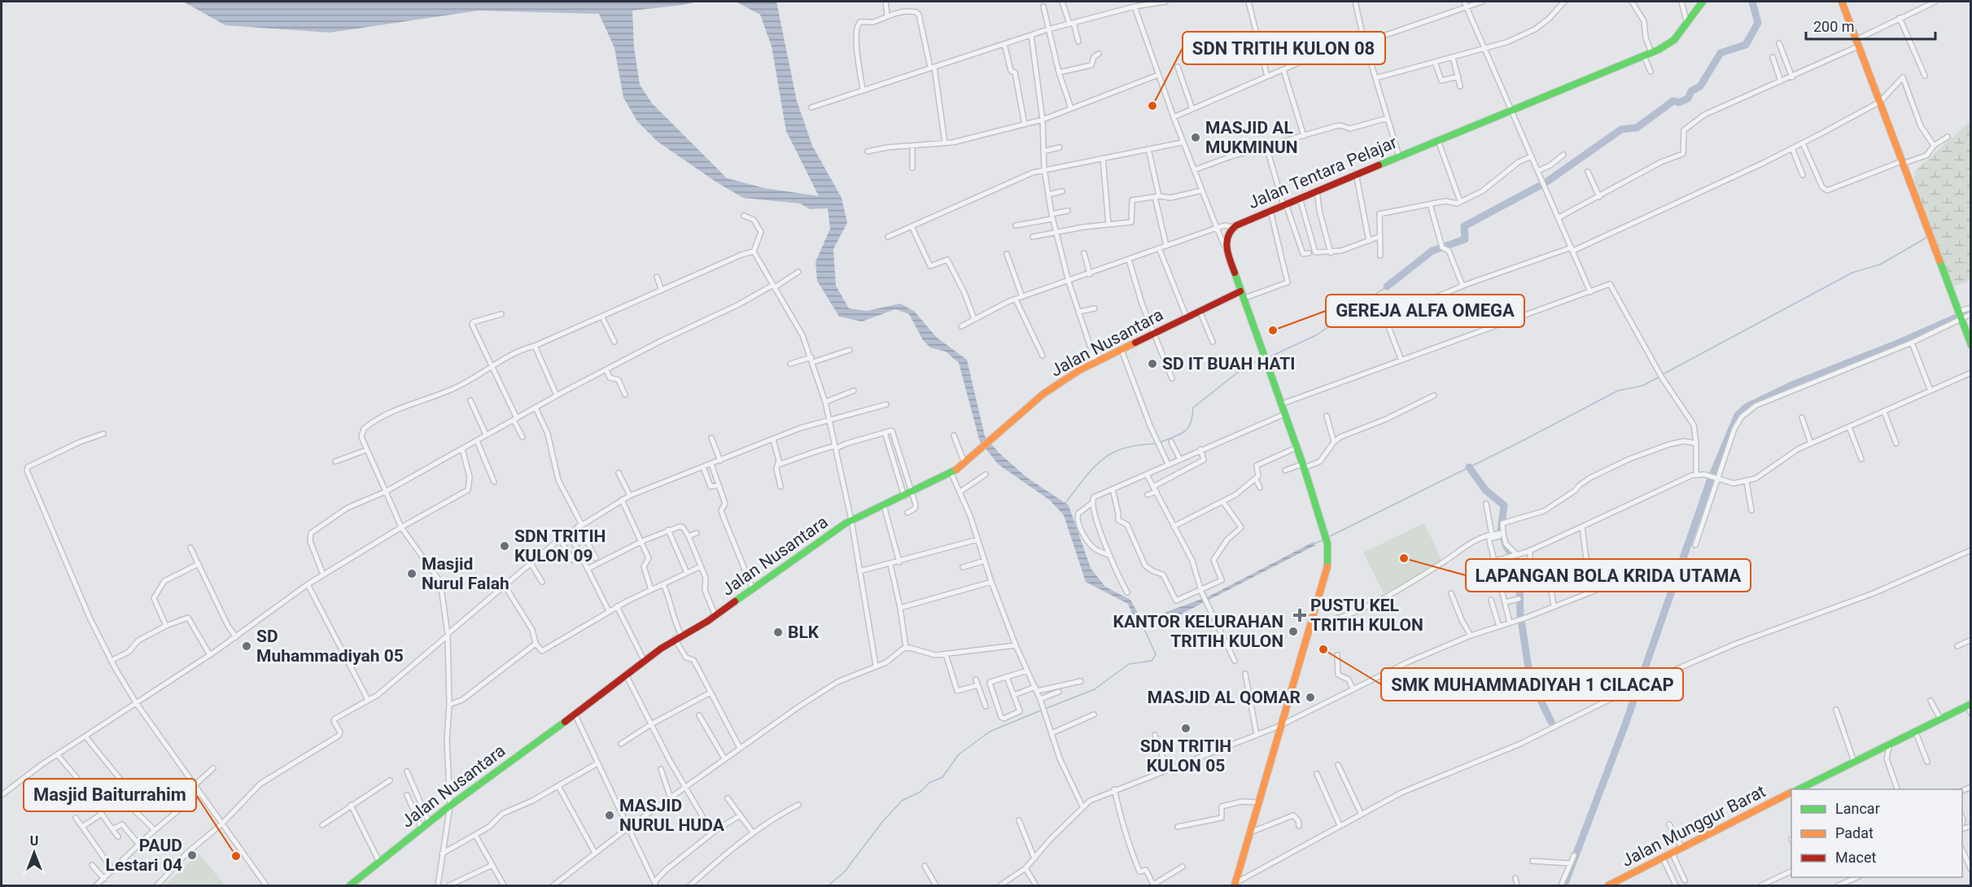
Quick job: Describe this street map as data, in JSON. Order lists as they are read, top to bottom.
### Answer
{
  "streets": {
    "main road": ["Jalan Tentara Pelajar", "Jalan Nusantara", "Jalan Munggur Barat"]
  },
  "places": {
    "other": [
      "SDN TRITIH KULON 08",
      "MASJID AL MUKMINUN",
      "GEREJA ALFA OMEGA",
      "SD IT BUAH HATI",
      "SDN TRITIH KULON 09",
      "LAPANGAN BOLA KRIDA UTAMA",
      "Masjid Nurul Falah",
      "KANTOR KELURAHAN TRITIH KULON",
      "BLK",
      "SD Muhammadiyah 05",
      "SMK MUHAMMADIYAH 1 CILACAP",
      "MASJID AL QOMAR",
      "SDN TRITIH KULON 05",
      "MASJID NURUL HUDA",
      "PAUD Lestari 04",
      "Masjid Baiturrahim"
    ],
    "health": ["PUSTU KEL TRITIH KULON"]
  },
  "legend": ["Lancar", "Padat", "Macet"],
  "scale_bar": "200 m",
  "north": "top"
}
